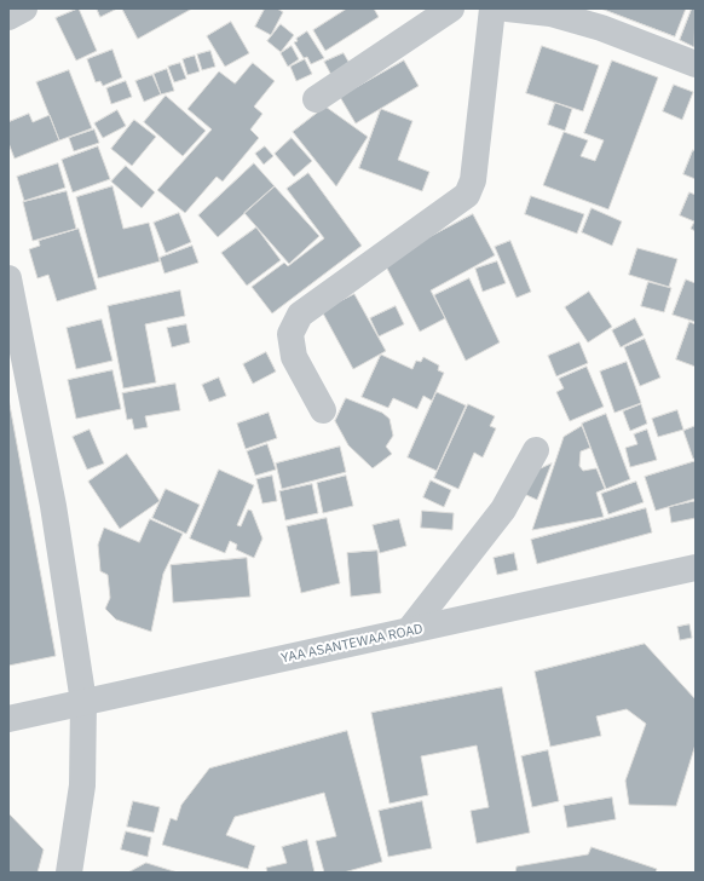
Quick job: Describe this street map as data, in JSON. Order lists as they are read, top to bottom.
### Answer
{
  "streets": {
    "street": ["YAA ASANTEWAA ROAD"]
  }
}
